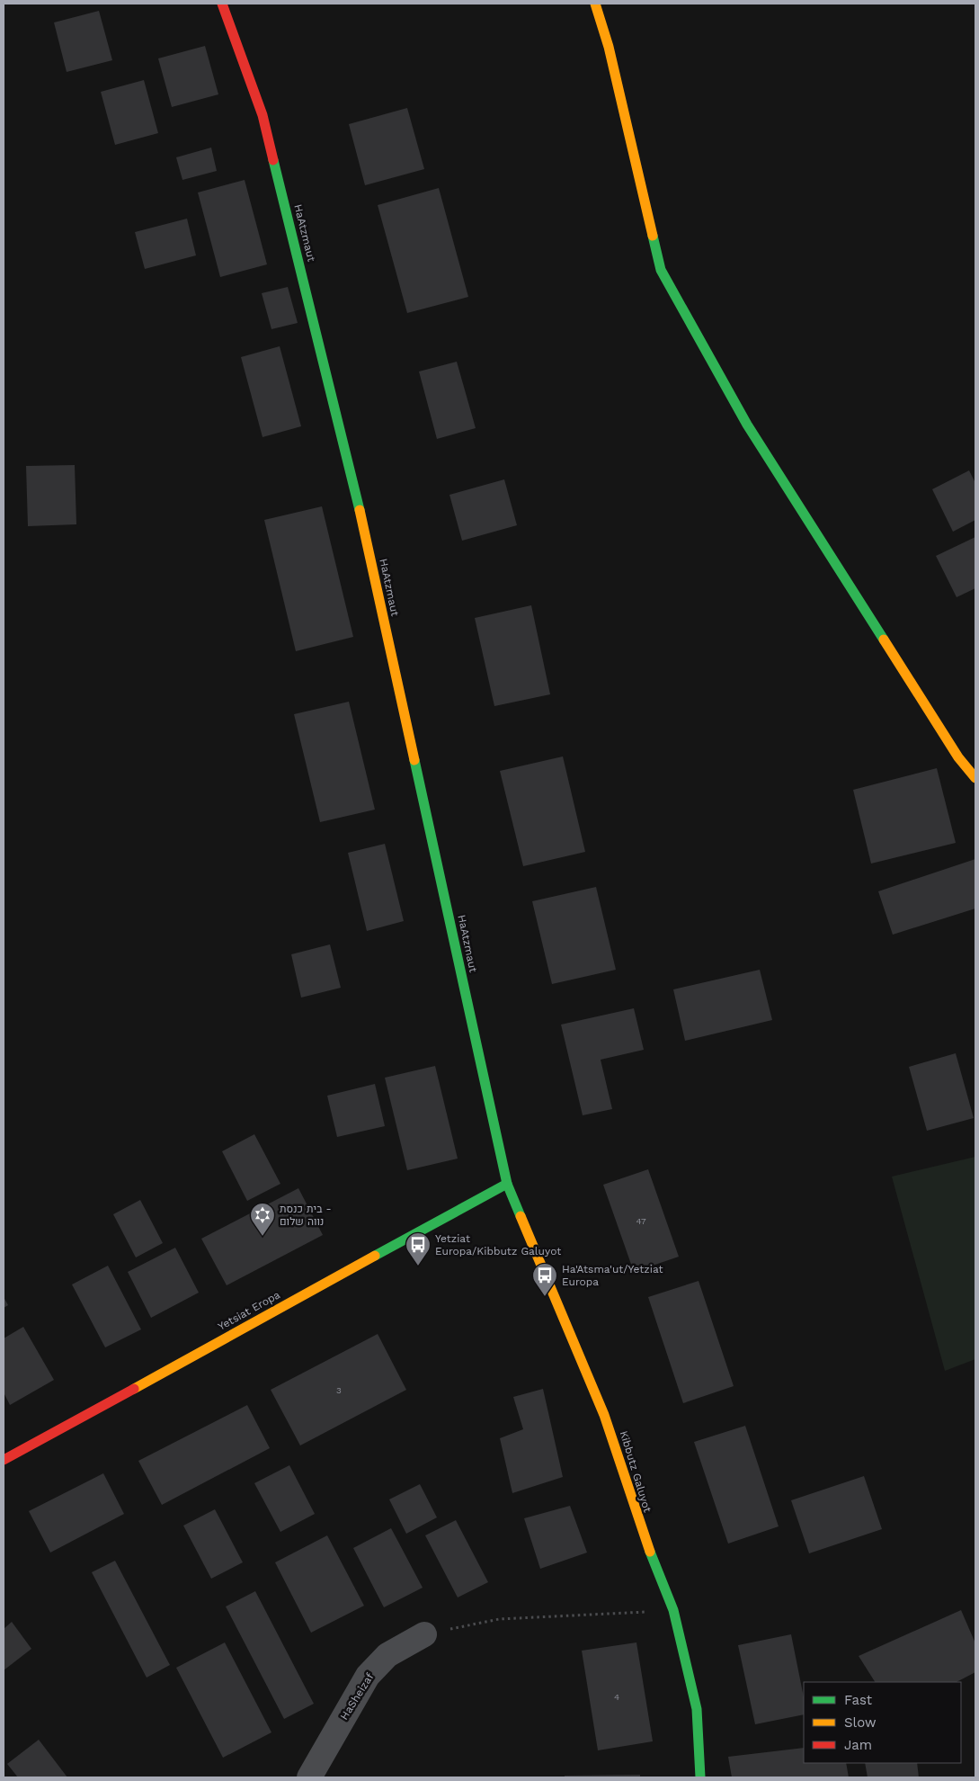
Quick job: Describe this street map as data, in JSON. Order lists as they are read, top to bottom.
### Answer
{
  "streets": {
    "street": [
      "HaAtzmaut",
      "Yetsiat Eropa",
      "Kibbutz Galuyot",
      "HaSheizaf"
    ]
  },
  "crossings": [
    ["HaAtzmaut", "Yetsiat Eropa"],
    ["HaAtzmaut", "Kibbutz Galuyot"],
    ["Yetsiat Eropa", "Kibbutz Galuyot"]
  ],
  "places": {
    "synagogue": ["בית כנסת - נווה שלום"],
    "bus stop": ["Yetziat Europa/Kibbutz Galuyot", "Ha'Atsma'ut/Yetziat Europa"]
  },
  "house_numbers": ["47", "3", "4"],
  "legend": ["Fast", "Slow", "Jam"]
}
